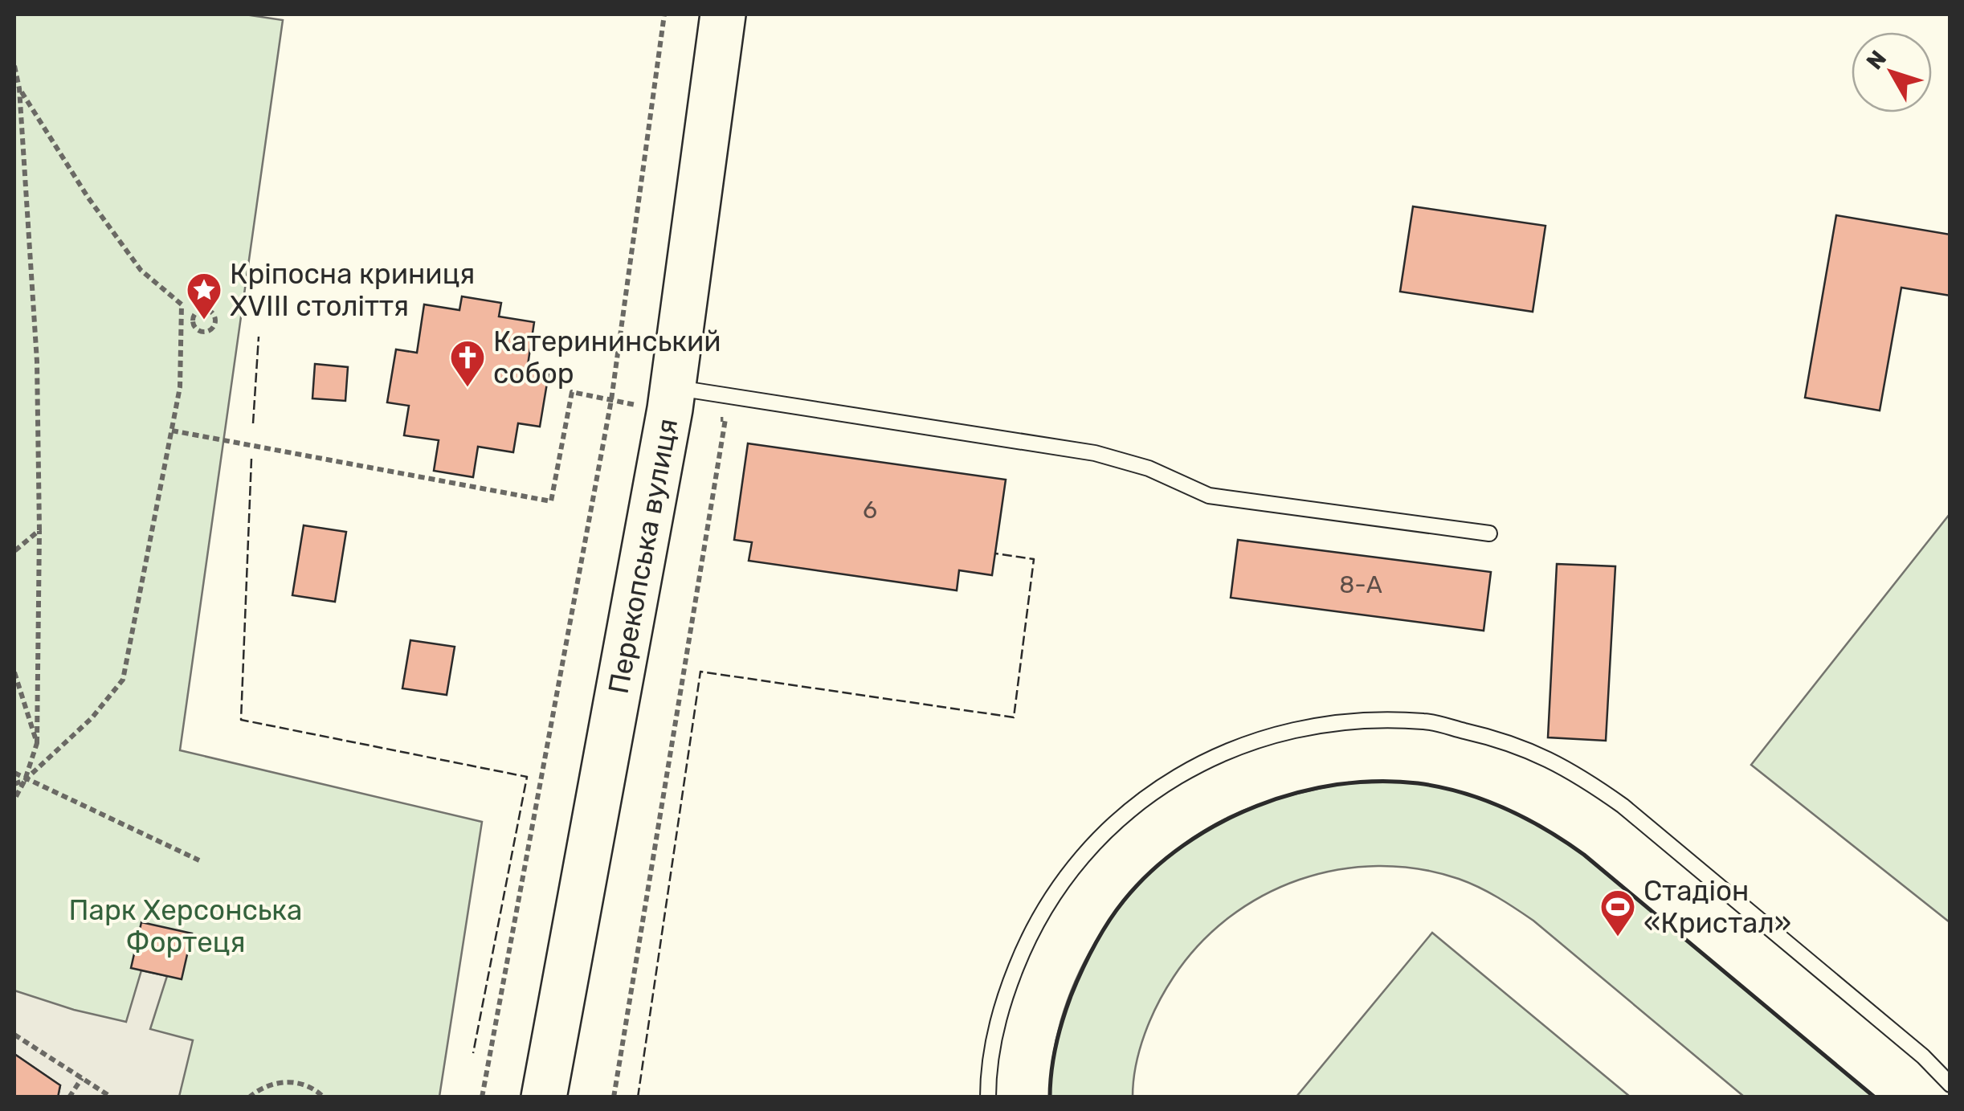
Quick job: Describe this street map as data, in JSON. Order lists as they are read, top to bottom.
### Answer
{
  "streets": {
    "main road": ["Перекопська вулиця"]
  },
  "parks": ["Парк Херсонська Фортеця"],
  "places": {
    "place": ["Кріпосна криниця XVIII століття"],
    "church": ["Катерининський собор"],
    "sports": ["Стадіон «Кристал»"]
  },
  "house_numbers": ["6", "8-А"],
  "north": "top left"
}
